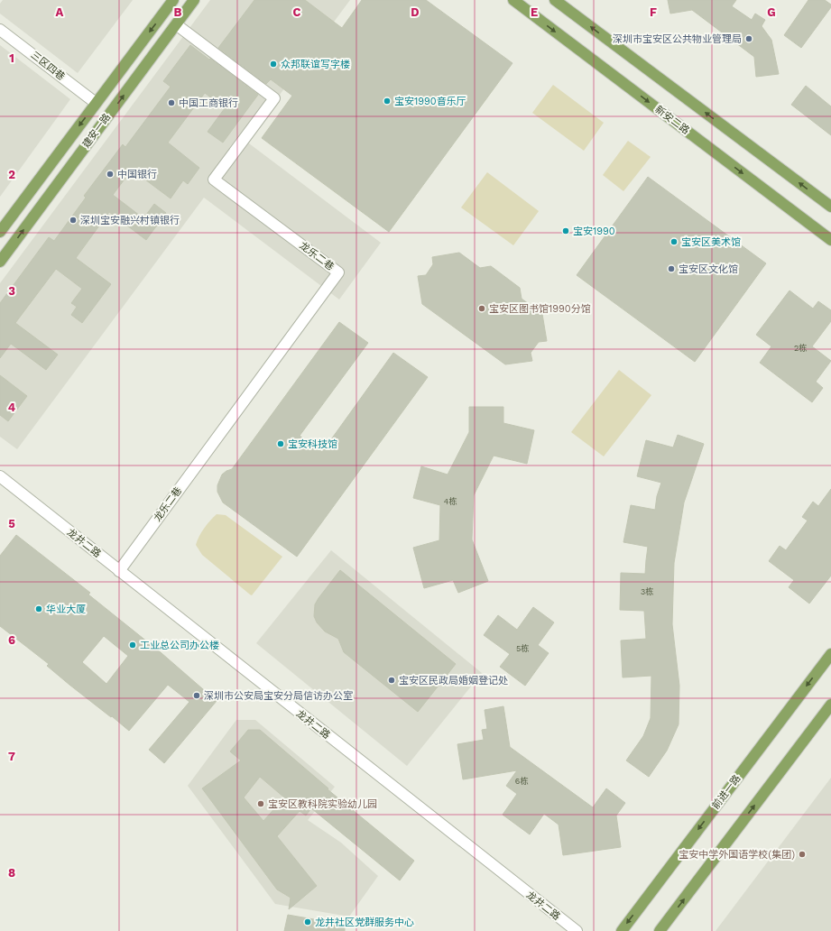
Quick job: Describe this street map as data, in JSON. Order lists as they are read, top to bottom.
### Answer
{
  "streets": {
    "main road": ["新安二路", "建安一路", "前进一路"],
    "street": ["三区四巷", "龙乐二巷", "龙井二路"]
  },
  "crossings": [
    ["三区四巷", "建安一路"],
    ["建安一路", "龙乐二巷"],
    ["龙乐二巷", "龙井二路"]
  ],
  "places": [
    "深圳市宝安区公共物业管理局",
    "众邦联谊写字楼",
    "宝安1990音乐厅",
    "中国工商银行",
    "中国银行",
    "深圳宝安融兴村镇银行",
    "宝安1990",
    "宝安区美术馆",
    "宝安区文化馆",
    "宝安区图书馆1990分馆",
    "宝安科技馆",
    "华业大厦",
    "工业总公司办公楼",
    "宝安区民政局婚姻登记处",
    "深圳市公安局宝安分局信访办公室",
    "宝安区教科院实验幼儿园",
    "宝安中学外国语学校(集团)",
    "龙井社区党群服务中心"
  ],
  "house_numbers": [
    "2栋",
    "4栋",
    "3栋",
    "5栋",
    "6栋"
  ],
  "grid": {
    "columns": [
      "A",
      "B",
      "C",
      "D",
      "E",
      "F",
      "G"
    ],
    "rows": [
      "1",
      "2",
      "3",
      "4",
      "5",
      "6",
      "7",
      "8"
    ]
  }
}
